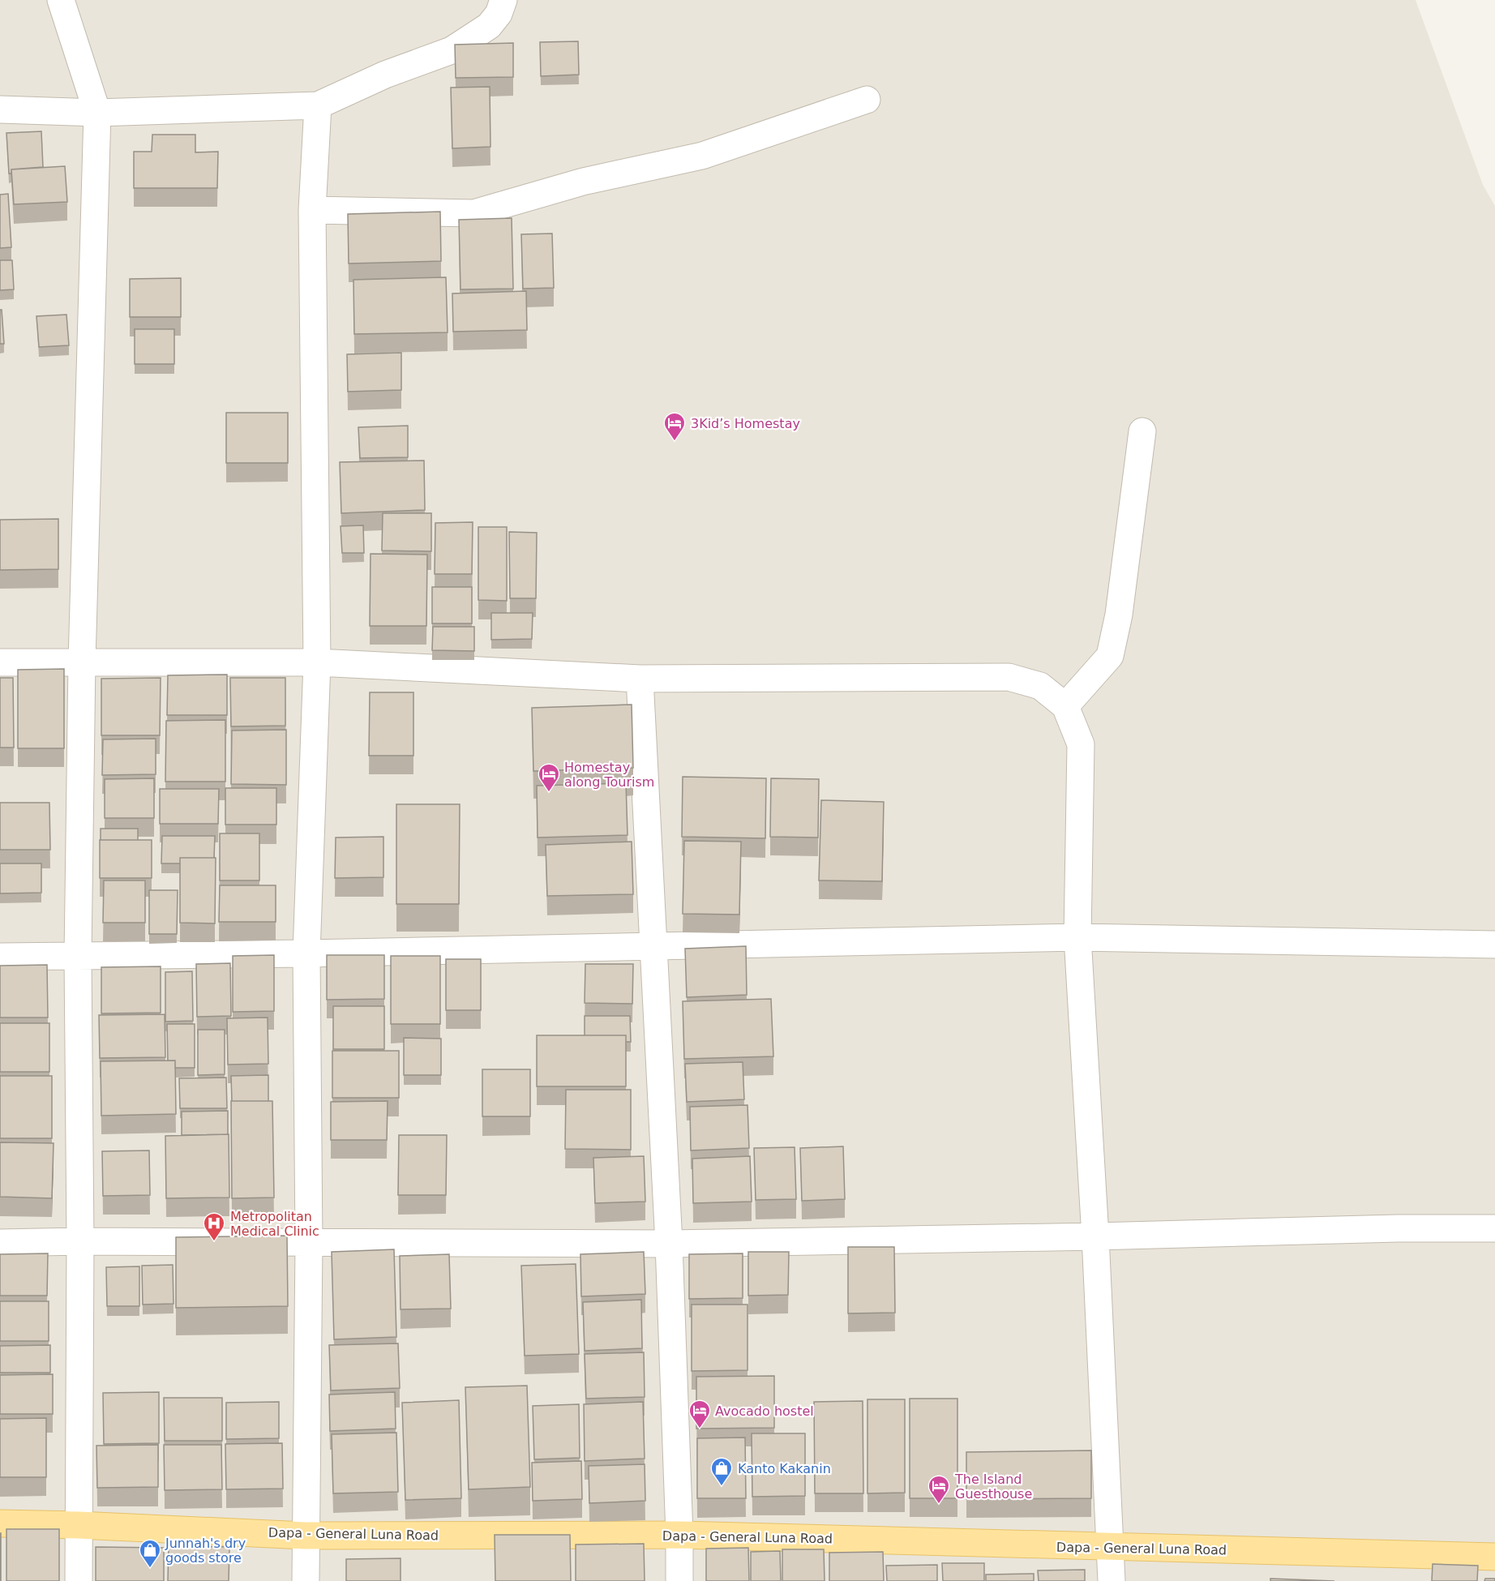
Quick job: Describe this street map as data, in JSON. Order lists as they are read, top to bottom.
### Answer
{
  "streets": {
    "main road": ["Dapa - General Luna Road"]
  },
  "places": {
    "hotel": [
      "3Kid’s Homestay",
      "Homestay along Tourism",
      "Avocado hostel",
      "The Island Guesthouse"
    ],
    "hospital": ["Metropolitan Medical Clinic"],
    "shop": ["Kanto Kakanin", "Junnah's dry goods store"]
  }
}
